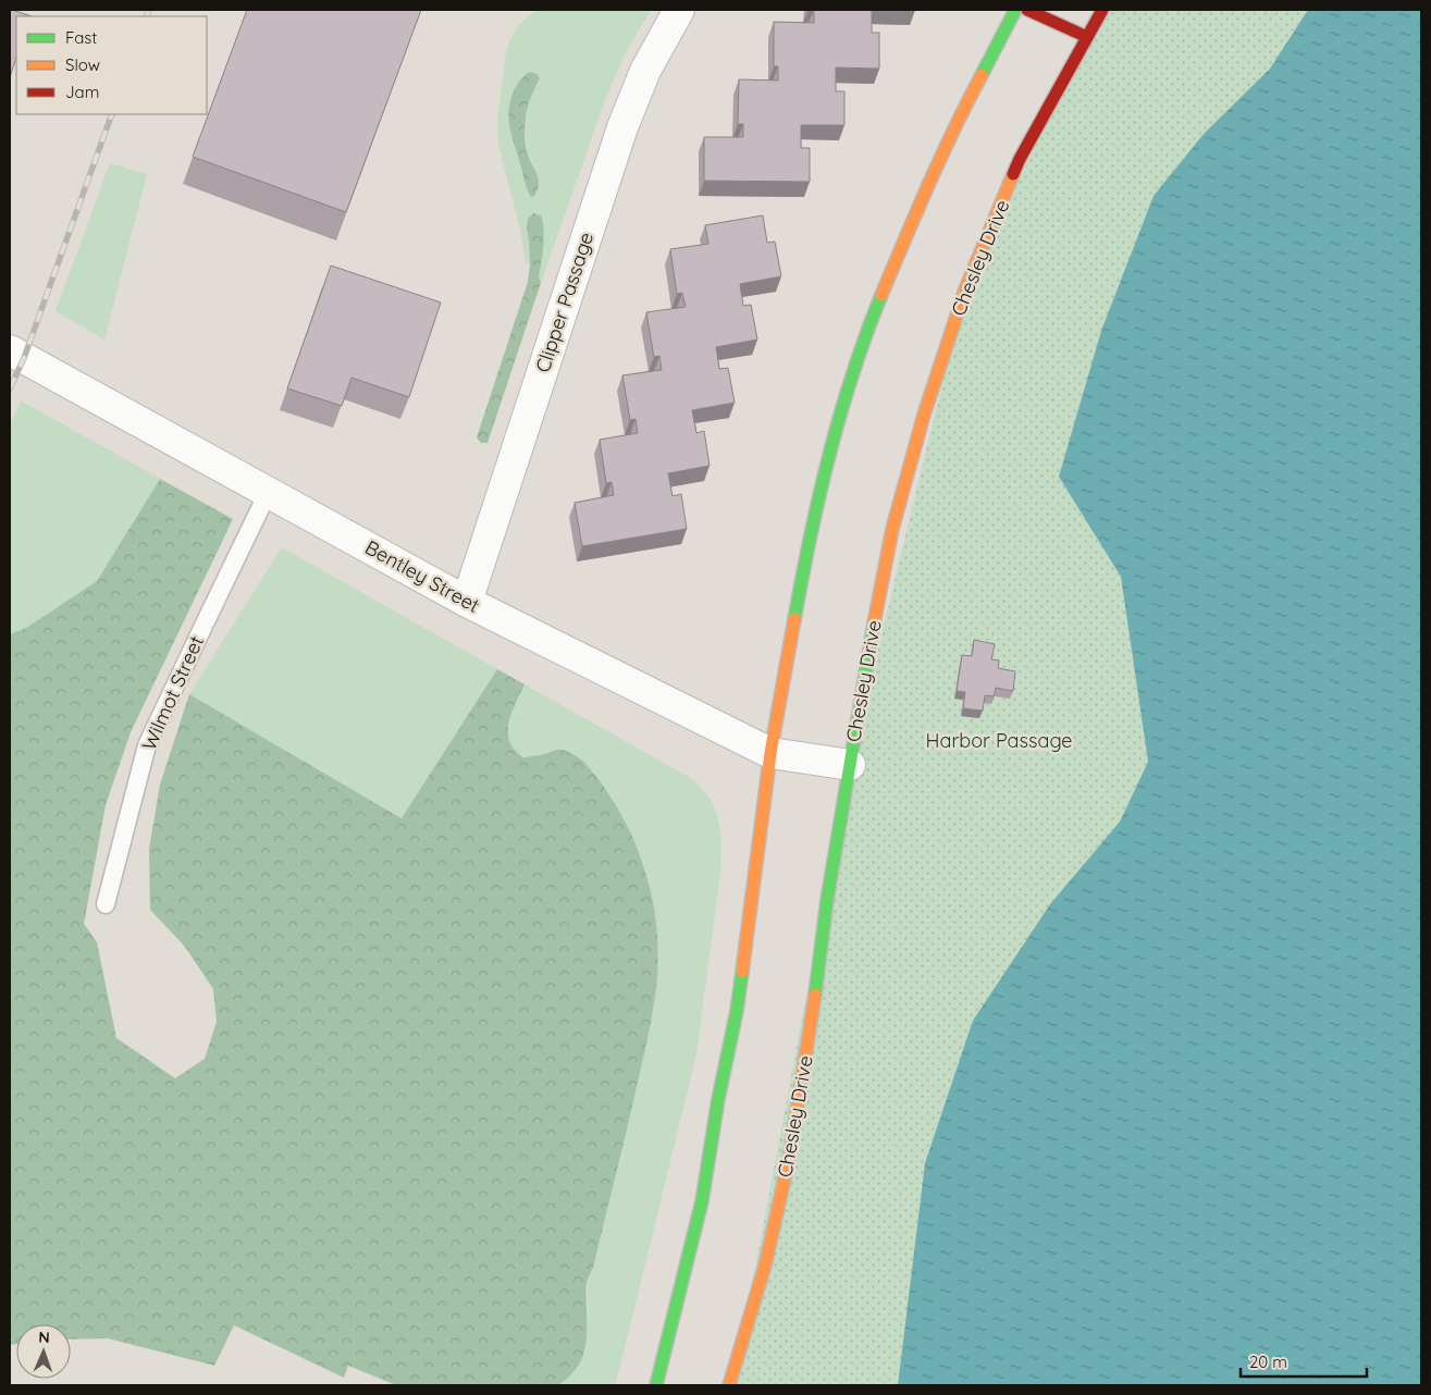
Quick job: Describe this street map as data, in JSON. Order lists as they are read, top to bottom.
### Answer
{
  "streets": {
    "main road": ["Chesley Drive"],
    "street": ["Clipper Passage", "Bentley Street"],
    "lane": ["Wilmot Street"]
  },
  "crossings": [
    ["Chesley Drive", "Bentley Street"],
    ["Clipper Passage", "Bentley Street"],
    ["Bentley Street", "Wilmot Street"]
  ],
  "parks": ["Harbor Passage"],
  "legend": ["Fast", "Slow", "Jam"],
  "scale_bar": "20 m",
  "north": "top"
}
